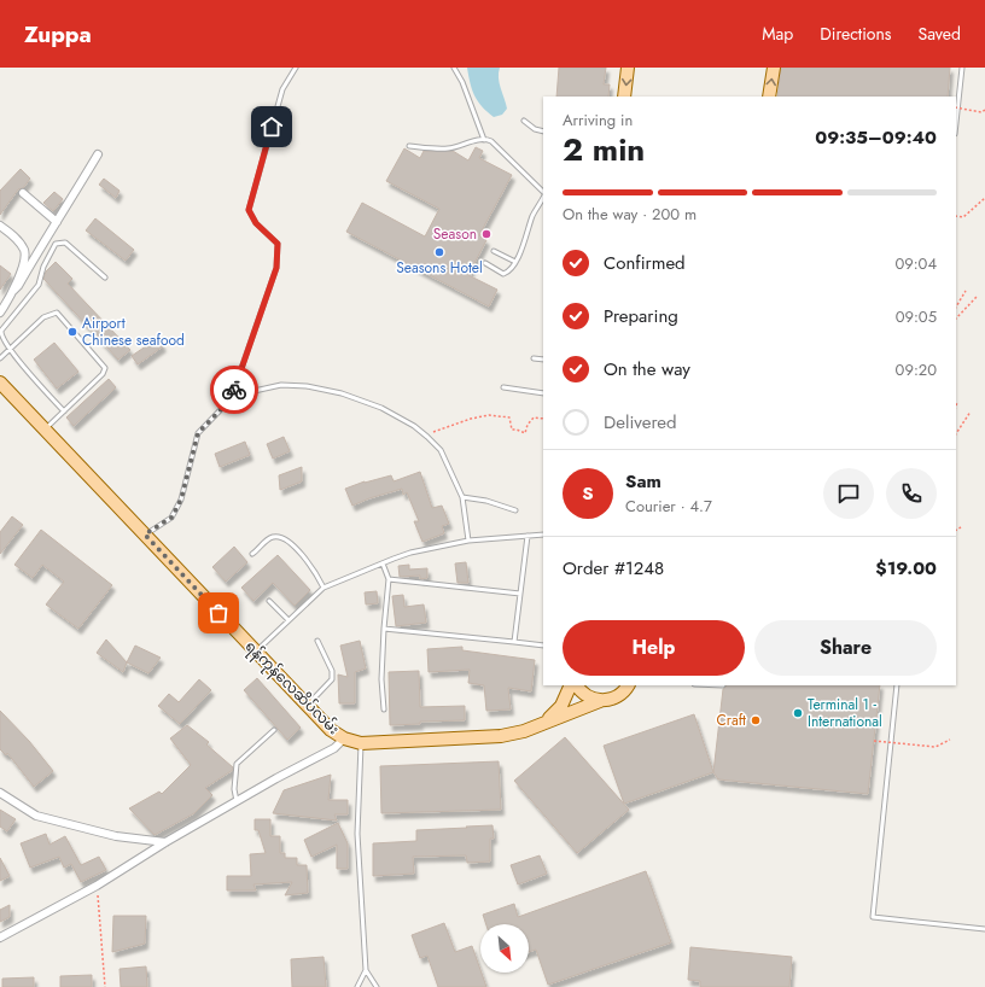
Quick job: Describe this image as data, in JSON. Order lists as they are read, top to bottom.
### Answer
{
  "streets": {
    "main road": ["ရန်ကုန်လေဆိပ်လမ်း"]
  },
  "places": [
    "Season",
    "Seasons Hotel",
    "Airport Chinese seafood",
    "Terminal 1 - International",
    "Craft"
  ],
  "north": "bottom right",
  "page": {
    "header": "Zuppa",
    "nav": ["Map", "Directions", "Saved"],
    "heading": ["2 min", "Arriving in", "09:35–09:40"],
    "panel": [
      "Sam",
      "Courier · 4.7",
      "Order #1248",
      "$19.00"
    ],
    "bar": "On the way · 200 m",
    "list": [
      ["Confirmed", "09:04"],
      ["Preparing", "09:05"],
      ["On the way", "09:20"],
      "Delivered"
    ],
    "round": "S",
    "buttons": ["Help", "Share"]
  }
}
